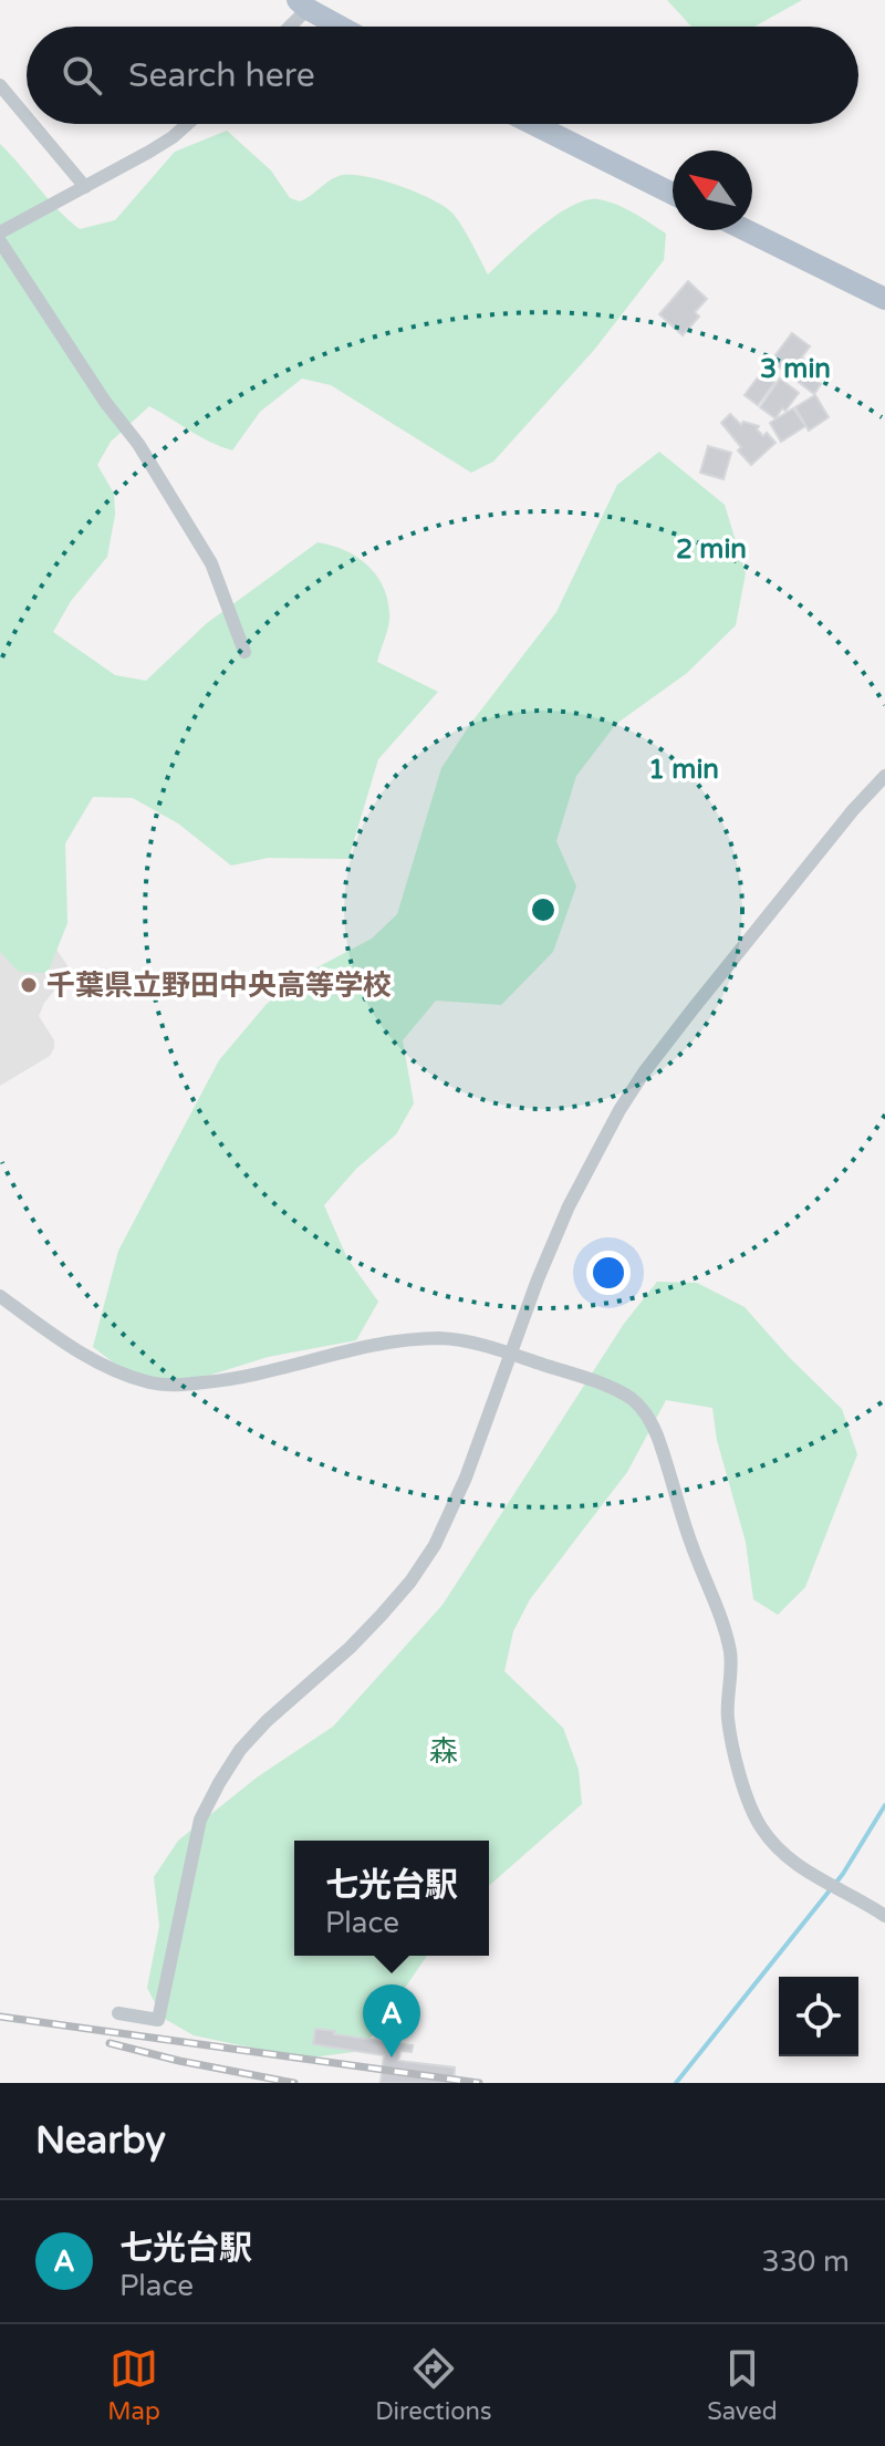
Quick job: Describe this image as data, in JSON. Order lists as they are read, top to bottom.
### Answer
{
  "parks": ["森"],
  "places": ["千葉県立野田中央高等学校"],
  "north": "top left",
  "page": {
    "search": "Search here",
    "popup": ["七光台駅", "Place"],
    "pins": "A",
    "heading": "Nearby",
    "list": [
      {
        "mark": "A",
        "name": "七光台駅",
        "note": "Place",
        "value": "330 m"
      }
    ],
    "nav": ["Map", "Directions", "Saved"]
  },
  "rings": ["3 min", "2 min", "1 min"]
}
